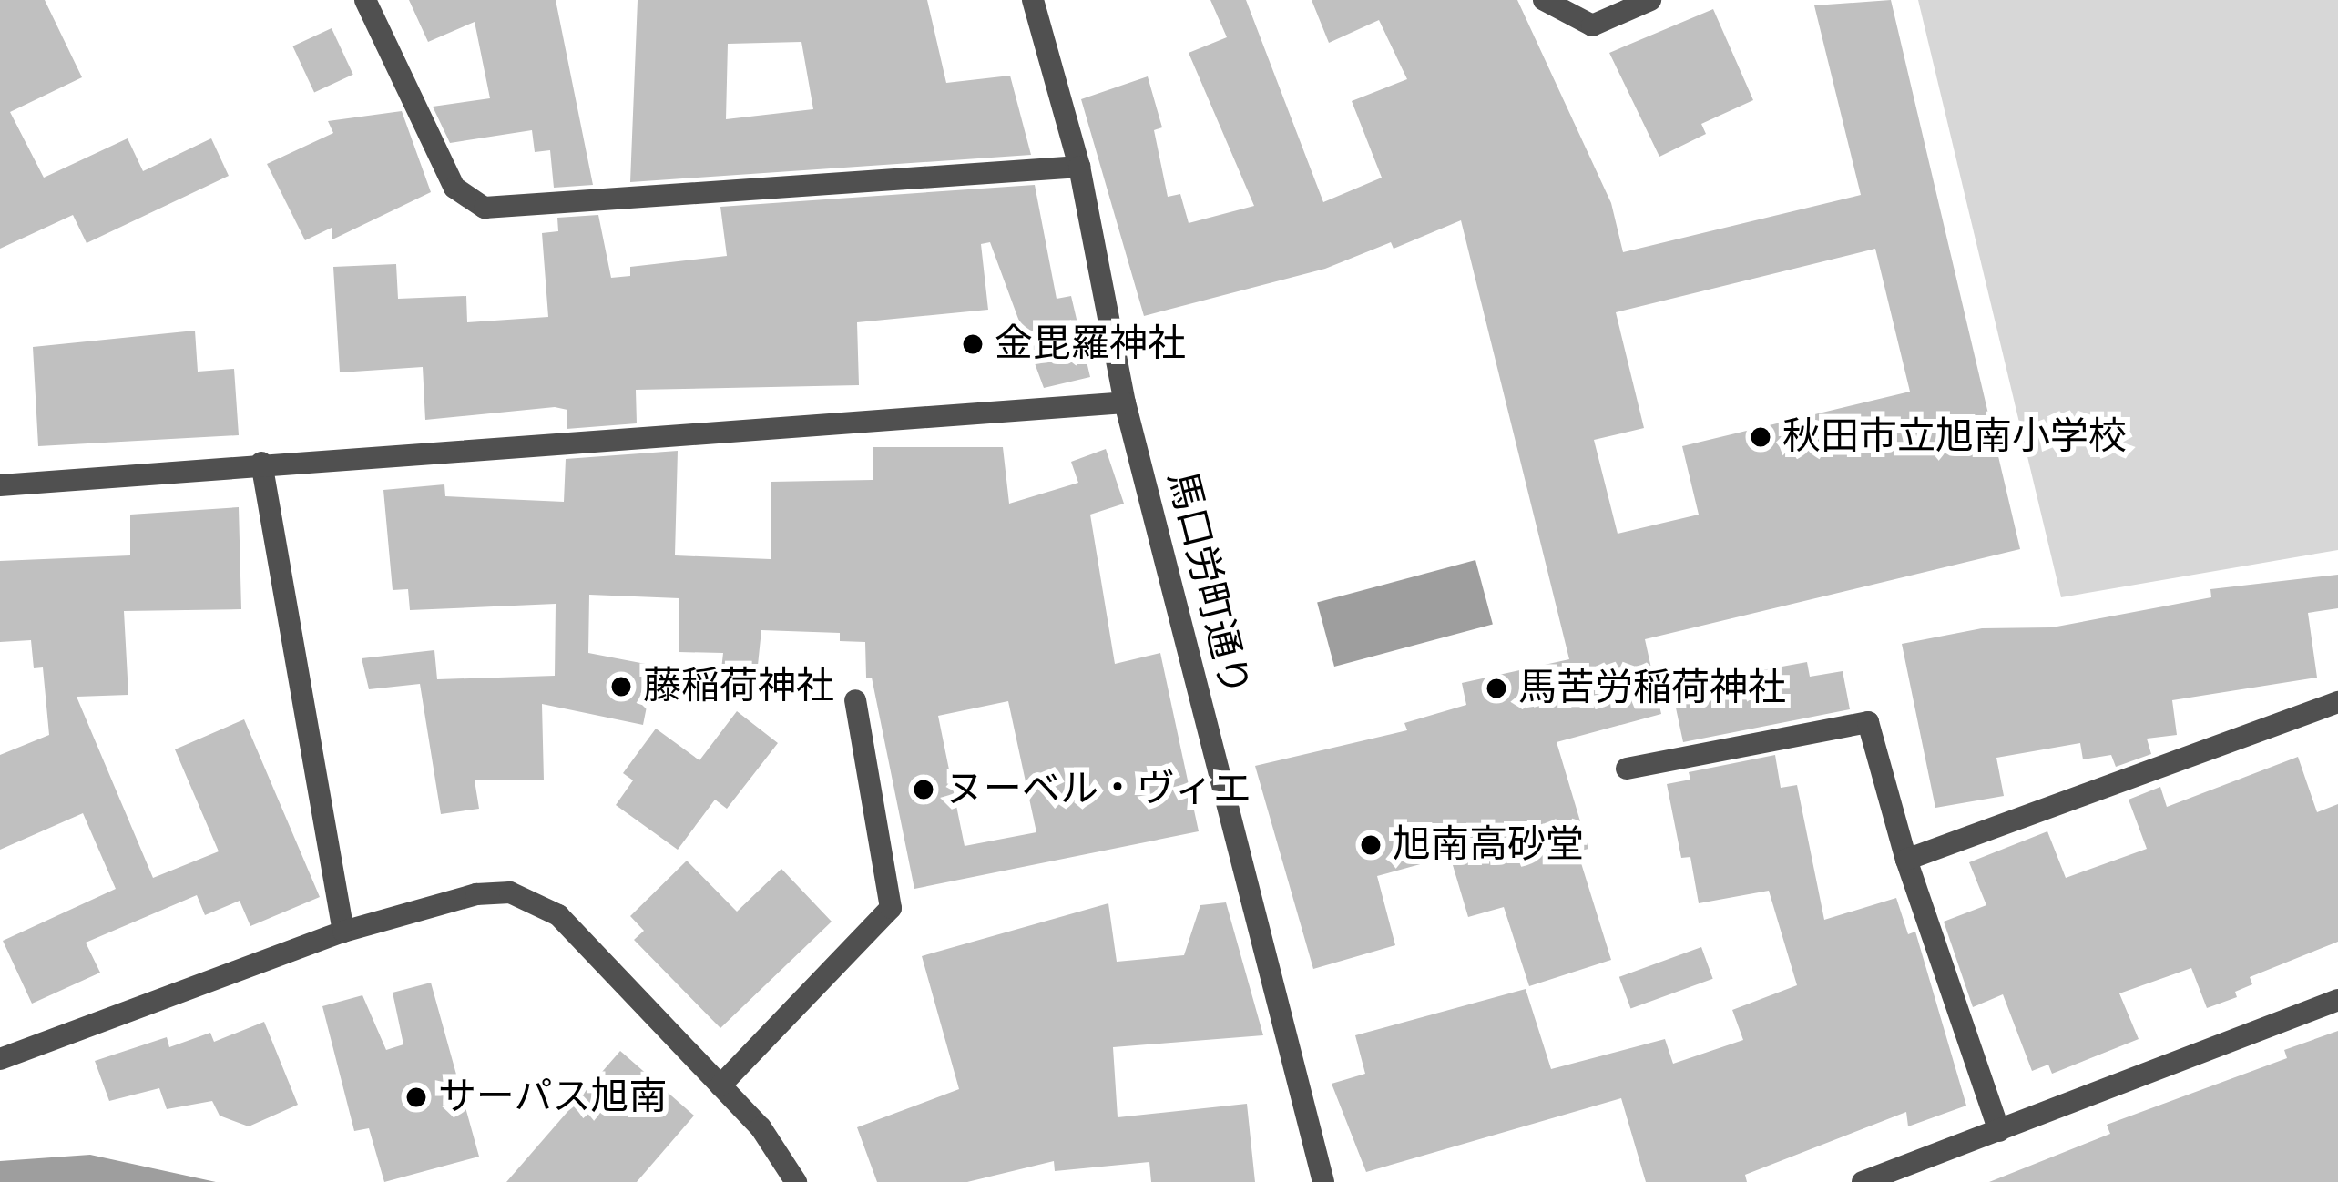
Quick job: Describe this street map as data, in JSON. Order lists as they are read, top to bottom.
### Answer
{
  "streets": {
    "street": ["馬口労町通り"]
  },
  "places": [
    "金毘羅神社",
    "秋田市立旭南小学校",
    "藤稲荷神社",
    "馬苦労稲荷神社",
    "ヌーベル・ヴィエ",
    "旭南高砂堂",
    "サーパス旭南"
  ]
}
